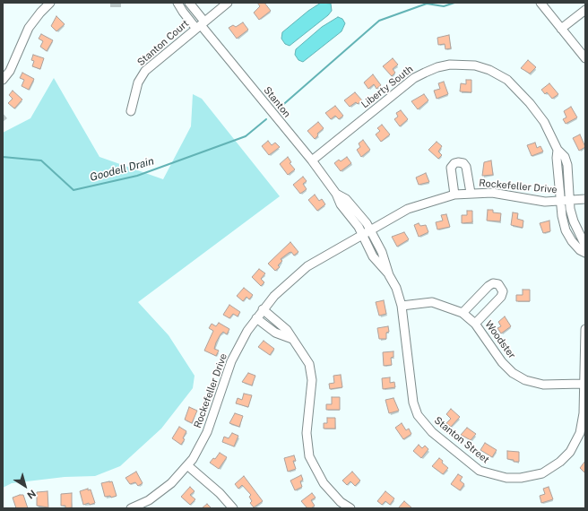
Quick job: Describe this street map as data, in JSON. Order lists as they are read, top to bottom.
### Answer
{
  "streets": {
    "street": [
      "Stanton Court",
      "Liberty South",
      "Stanton",
      "Rockefeller Drive",
      "Woodster",
      "Stanton Street"
    ]
  },
  "crossings": [
    ["Stanton Court", "Stanton"],
    ["Liberty South", "Stanton"],
    ["Liberty South", "Rockefeller Drive"],
    ["Stanton", "Stanton Street"],
    ["Rockefeller Drive", "Stanton Street"],
    ["Woodster", "Stanton Street"]
  ],
  "water": ["Goodell Drain"],
  "north": "bottom right"
}
